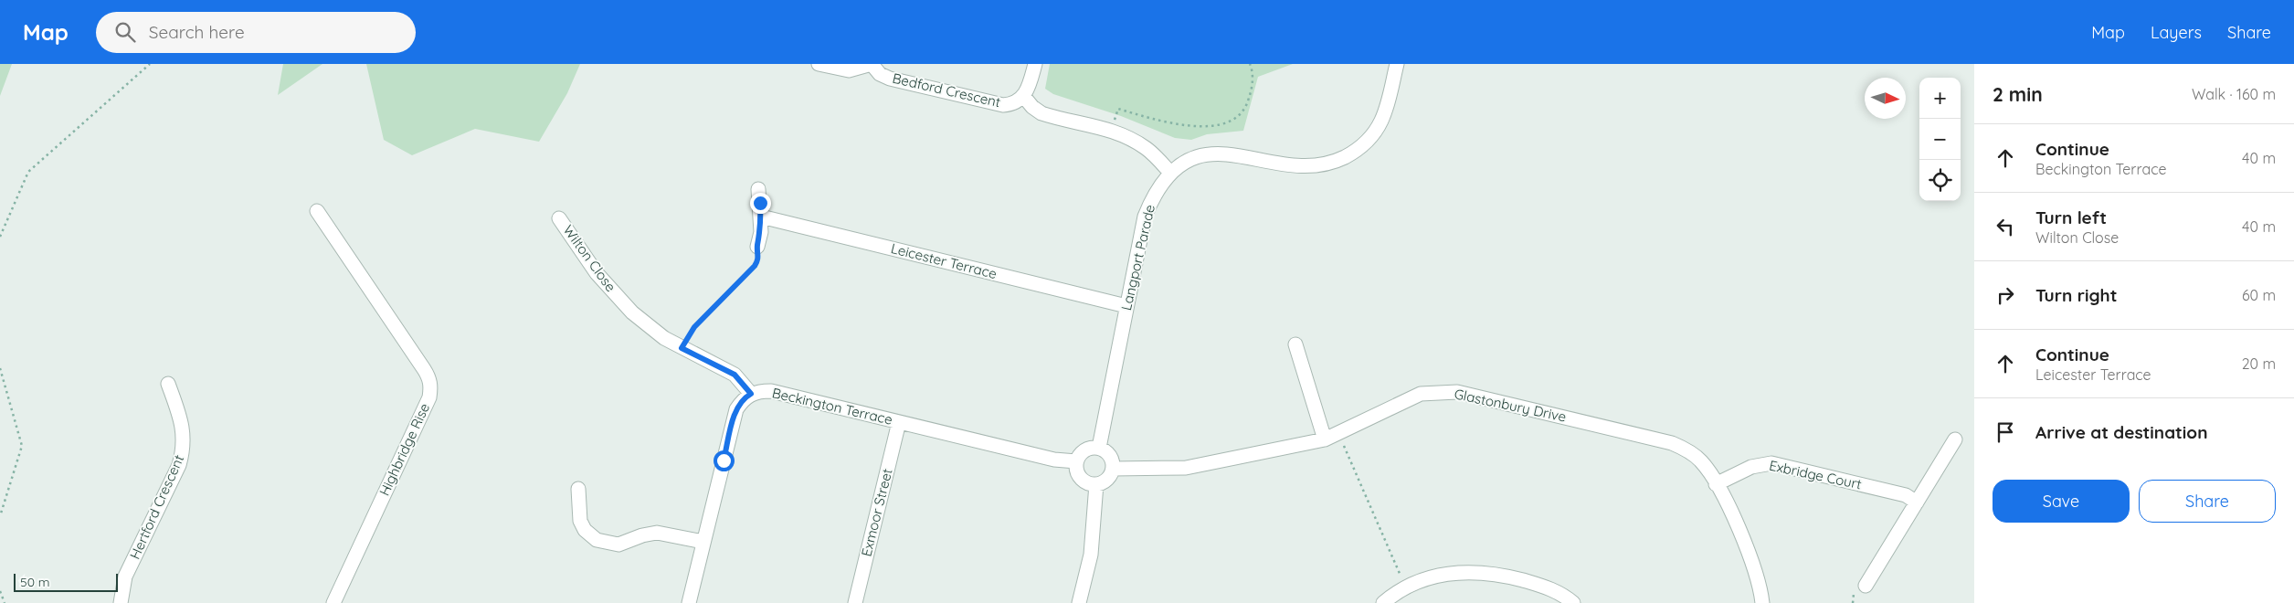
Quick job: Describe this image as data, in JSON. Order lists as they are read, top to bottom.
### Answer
{
  "streets": {
    "street": [
      "Bedford Crescent",
      "Langport Parade",
      "Wilton Close",
      "Leicester Terrace",
      "Glastonbury Drive",
      "Beckington Terrace",
      "Highbridge Rise",
      "Exbridge Court",
      "Hertford Crescent",
      "Exmoor Street"
    ]
  },
  "crossings": [
    ["Langport Parade", "Leicester Terrace"],
    ["Langport Parade", "Glastonbury Drive"],
    ["Langport Parade", "Beckington Terrace"],
    ["Wilton Close", "Beckington Terrace"],
    ["Glastonbury Drive", "Beckington Terrace"],
    ["Glastonbury Drive", "Exbridge Court"],
    ["Beckington Terrace", "Exmoor Street"]
  ],
  "scale_bar": "50 m",
  "north": "right",
  "page": {
    "header": "Map",
    "search": "Search here",
    "nav": ["Map", "Layers", "Share"],
    "heading": ["2 min", "Walk · 160 m"],
    "map_buttons": ["+", "−"],
    "list": [
      ["Continue", "Beckington Terrace", "40 m"],
      ["Turn left", "Wilton Close", "40 m"],
      ["Turn right", "60 m"],
      ["Continue", "Leicester Terrace", "20 m"],
      "Arrive at destination"
    ],
    "buttons": ["Save", "Share"],
    "scale": "50 m"
  }
}
